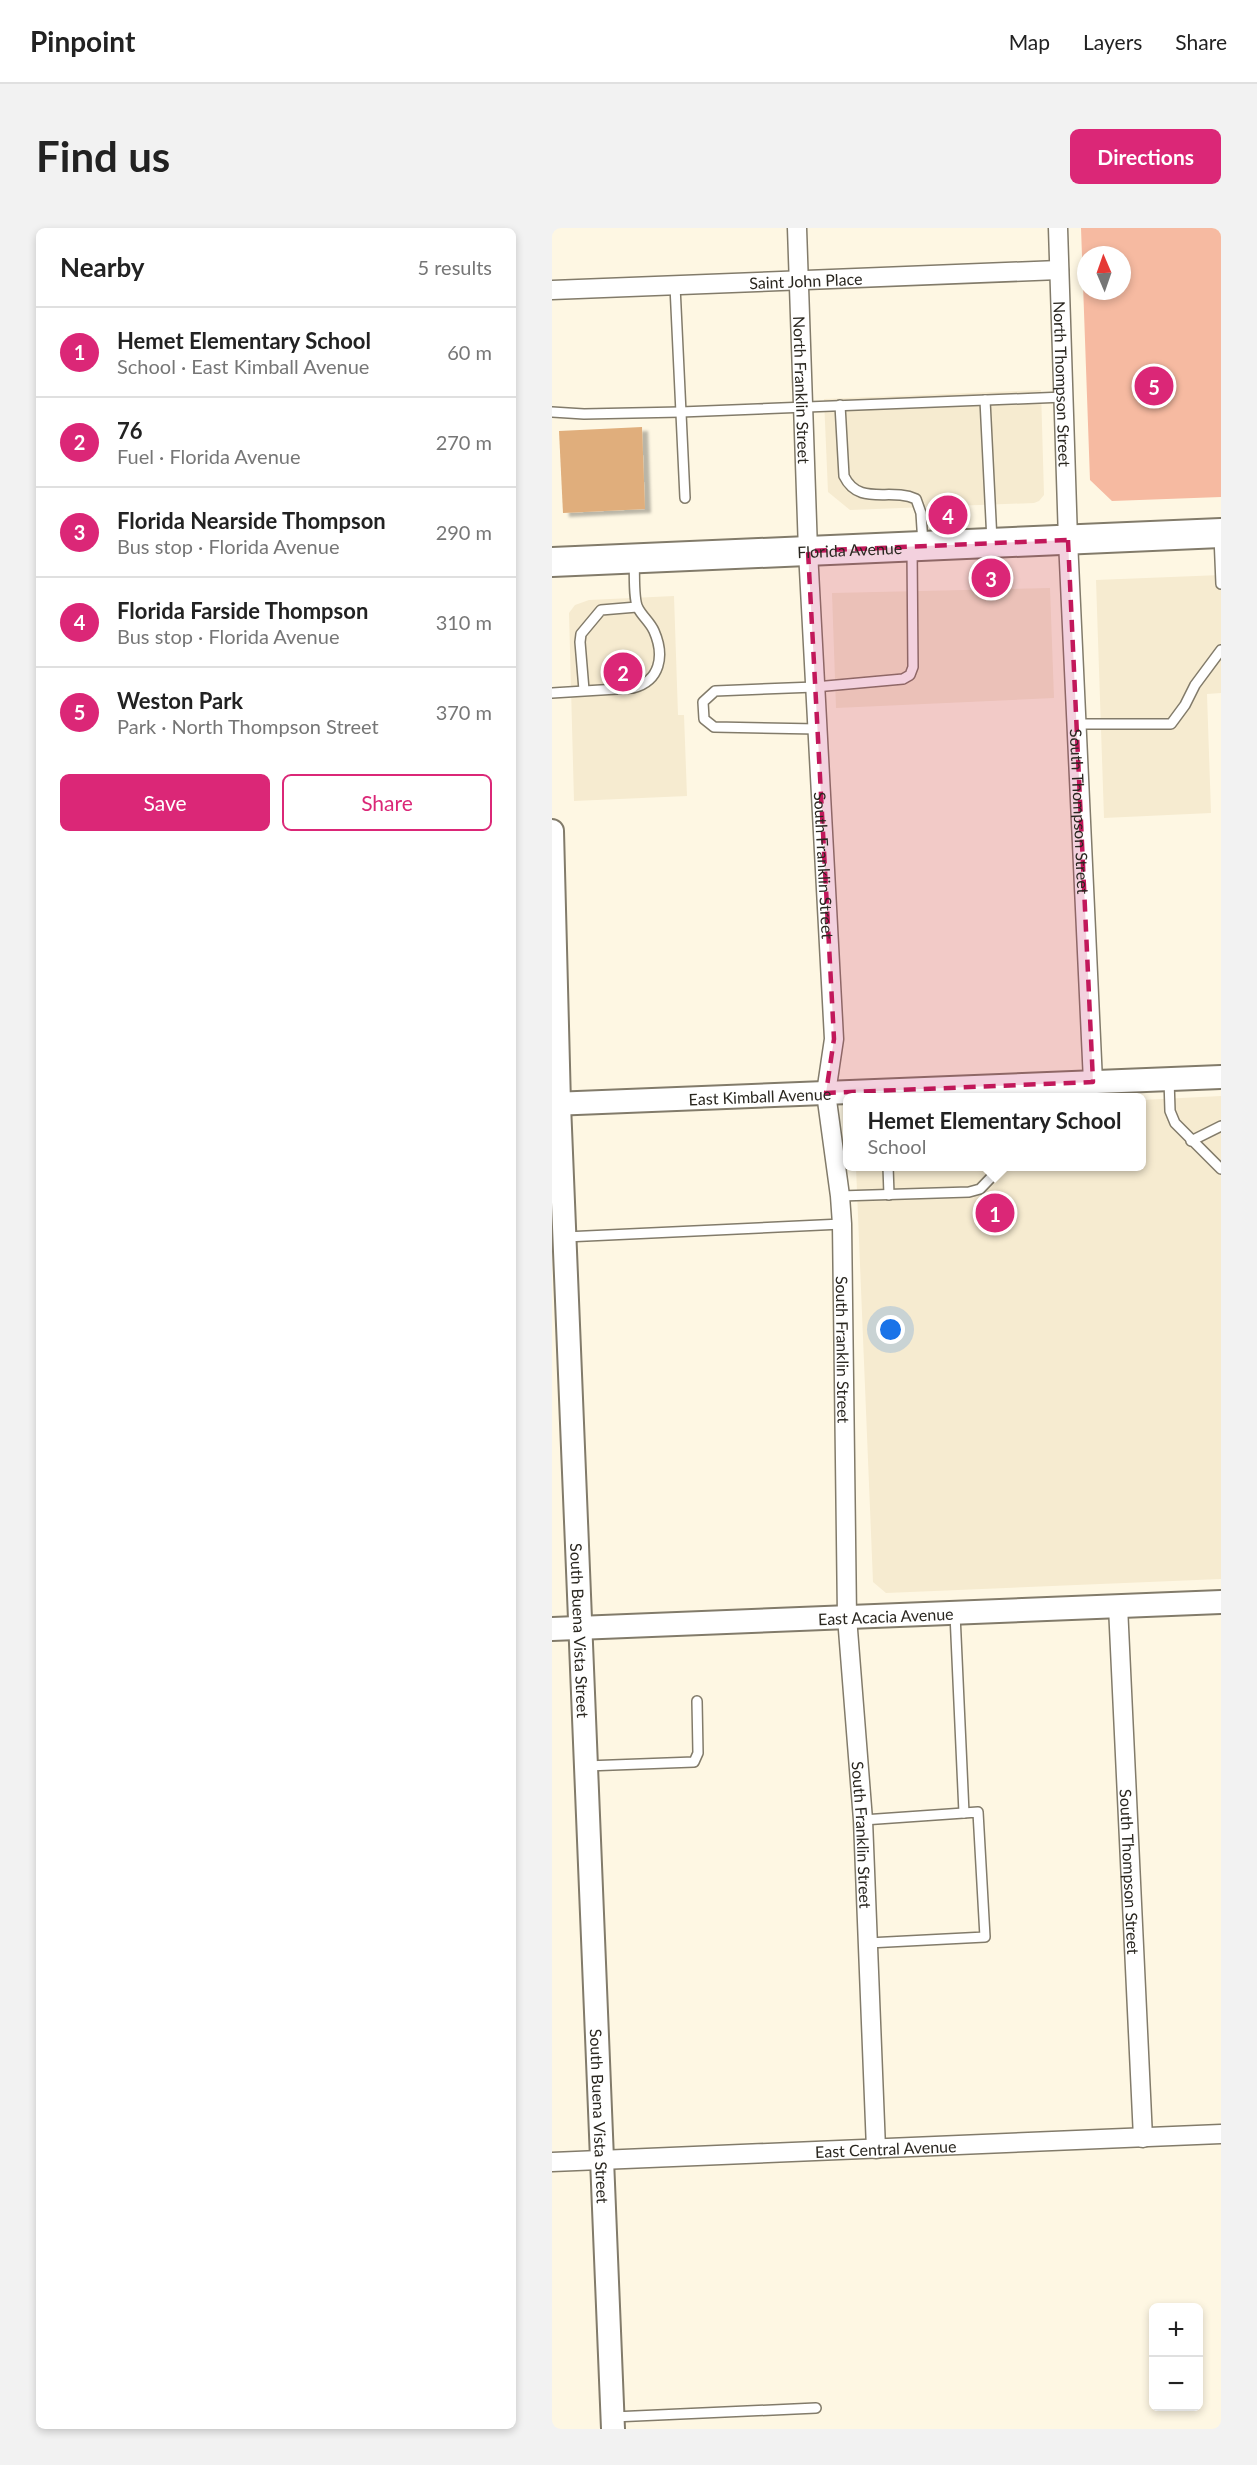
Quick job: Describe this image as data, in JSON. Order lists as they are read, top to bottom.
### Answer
{
  "streets": {
    "main road": ["Florida Avenue"],
    "street": [
      "Saint John Place",
      "North Thompson Street",
      "North Franklin Street",
      "South Thompson Street",
      "South Franklin Street",
      "East Kimball Avenue",
      "East Acacia Avenue",
      "South Buena Vista Street",
      "East Central Avenue"
    ]
  },
  "crossings": [
    ["Saint John Place", "North Thompson Street"],
    ["Saint John Place", "North Franklin Street"],
    ["North Thompson Street", "Florida Avenue"],
    ["North Thompson Street", "South Thompson Street"],
    ["North Franklin Street", "Florida Avenue"],
    ["North Franklin Street", "South Franklin Street"],
    ["Florida Avenue", "South Thompson Street"],
    ["Florida Avenue", "South Franklin Street"],
    ["South Thompson Street", "East Kimball Avenue"],
    ["South Thompson Street", "East Acacia Avenue"],
    ["South Thompson Street", "East Central Avenue"],
    ["South Franklin Street", "East Kimball Avenue"],
    ["South Franklin Street", "East Acacia Avenue"],
    ["South Franklin Street", "East Central Avenue"],
    ["East Kimball Avenue", "South Buena Vista Street"],
    ["East Acacia Avenue", "South Buena Vista Street"],
    ["South Buena Vista Street", "East Central Avenue"]
  ],
  "north": "top",
  "page": {
    "header": "Pinpoint",
    "nav": ["Map", "Layers", "Share"],
    "buttons": [
      "Directions",
      ["Save", "Share"]
    ],
    "title": "Find us",
    "heading": ["Nearby", "5 results"],
    "list": [
      {
        "mark": "1",
        "name": "Hemet Elementary School",
        "note": "School · East Kimball Avenue",
        "value": "60 m"
      },
      {
        "mark": "2",
        "name": "76",
        "note": "Fuel · Florida Avenue",
        "value": "270 m"
      },
      {
        "mark": "3",
        "name": "Florida Nearside Thompson",
        "note": "Bus stop · Florida Avenue",
        "value": "290 m"
      },
      {
        "mark": "4",
        "name": "Florida Farside Thompson",
        "note": "Bus stop · Florida Avenue",
        "value": "310 m"
      },
      {
        "mark": "5",
        "name": "Weston Park",
        "note": "Park · North Thompson Street",
        "value": "370 m"
      }
    ],
    "pins": [
      "5",
      "4",
      "3",
      "2",
      "1"
    ],
    "popup": ["Hemet Elementary School", "School"],
    "map_buttons": ["+", "−"]
  }
}
